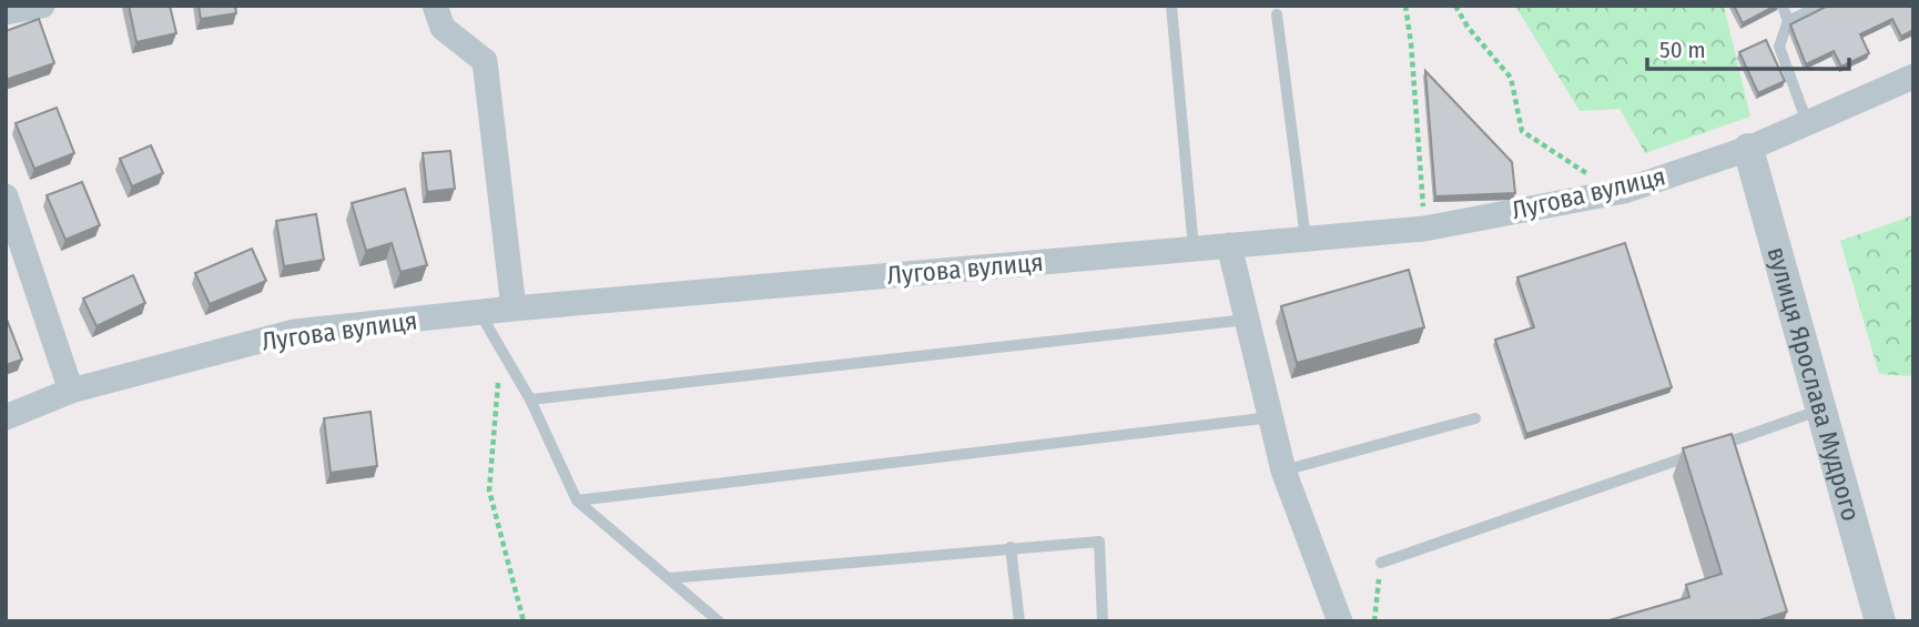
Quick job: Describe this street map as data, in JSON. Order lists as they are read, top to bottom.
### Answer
{
  "streets": {
    "street": ["Лугова вулиця", "вулиця Ярослава Мудрого"]
  },
  "crossings": [
    ["Лугова вулиця", "вулиця Ярослава Мудрого"]
  ],
  "scale_bar": "50 m"
}
